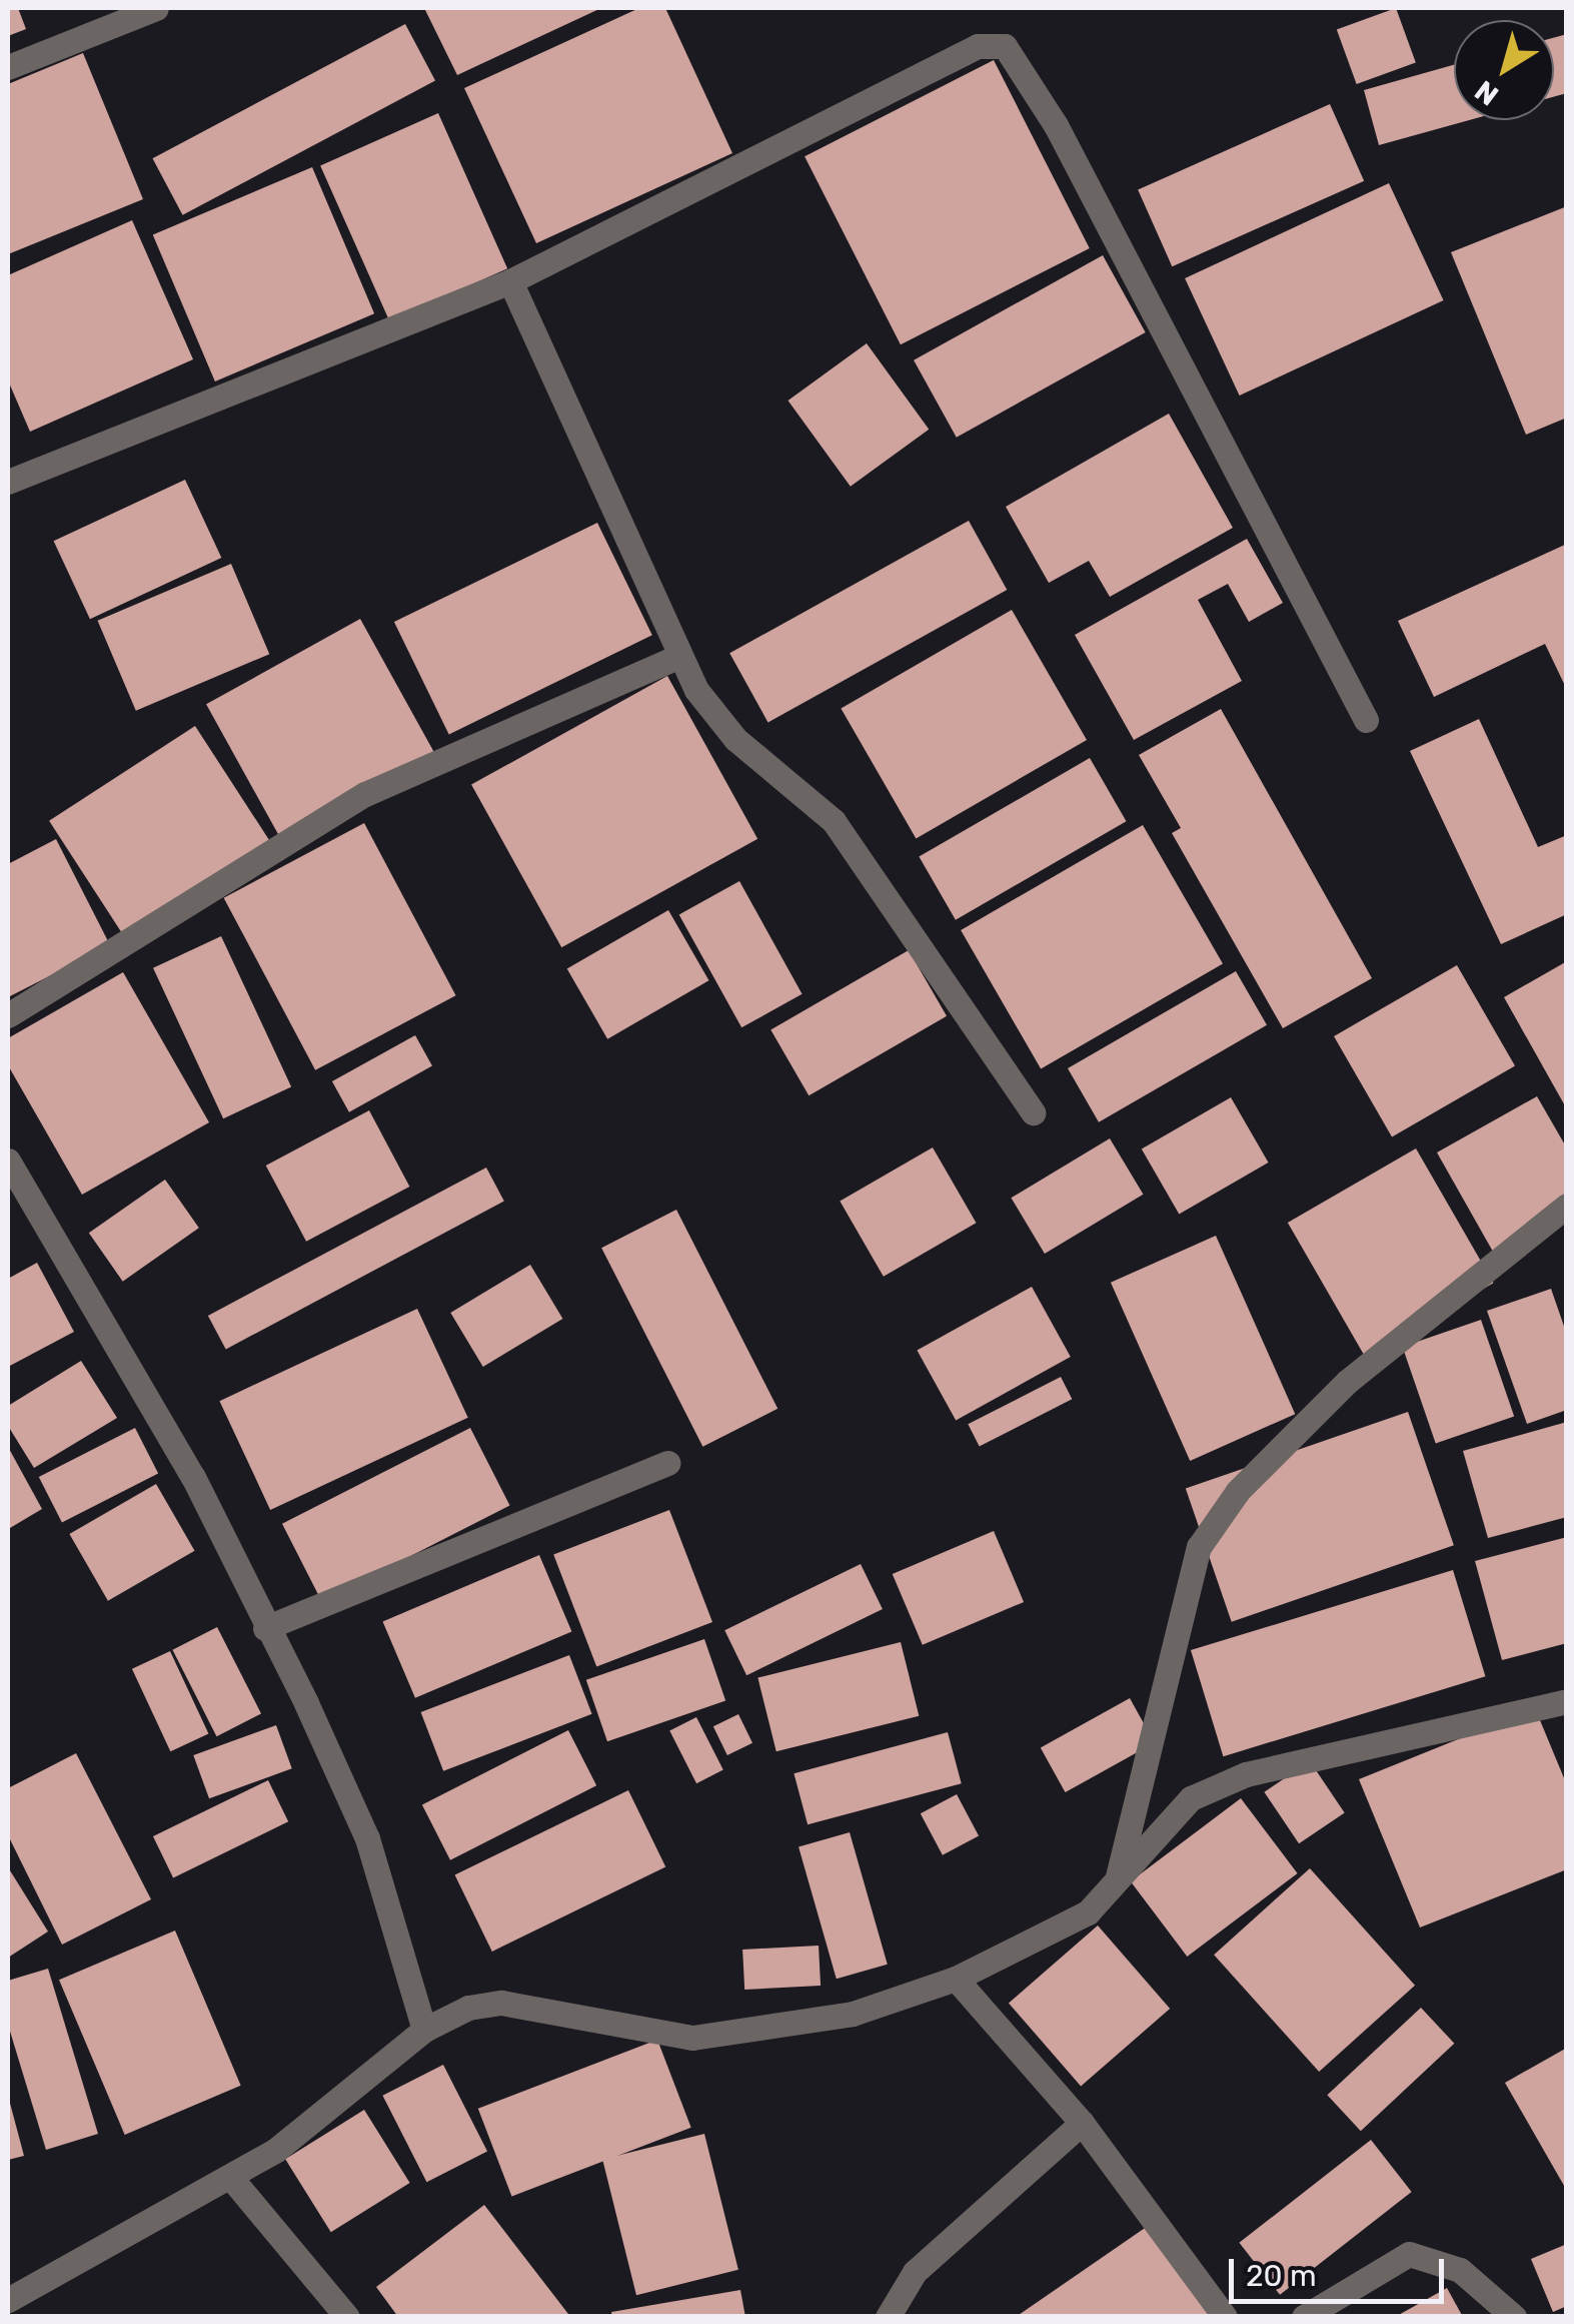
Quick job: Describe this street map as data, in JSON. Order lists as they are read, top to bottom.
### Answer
{
  "scale_bar": "20 m",
  "north": "bottom left"
}
